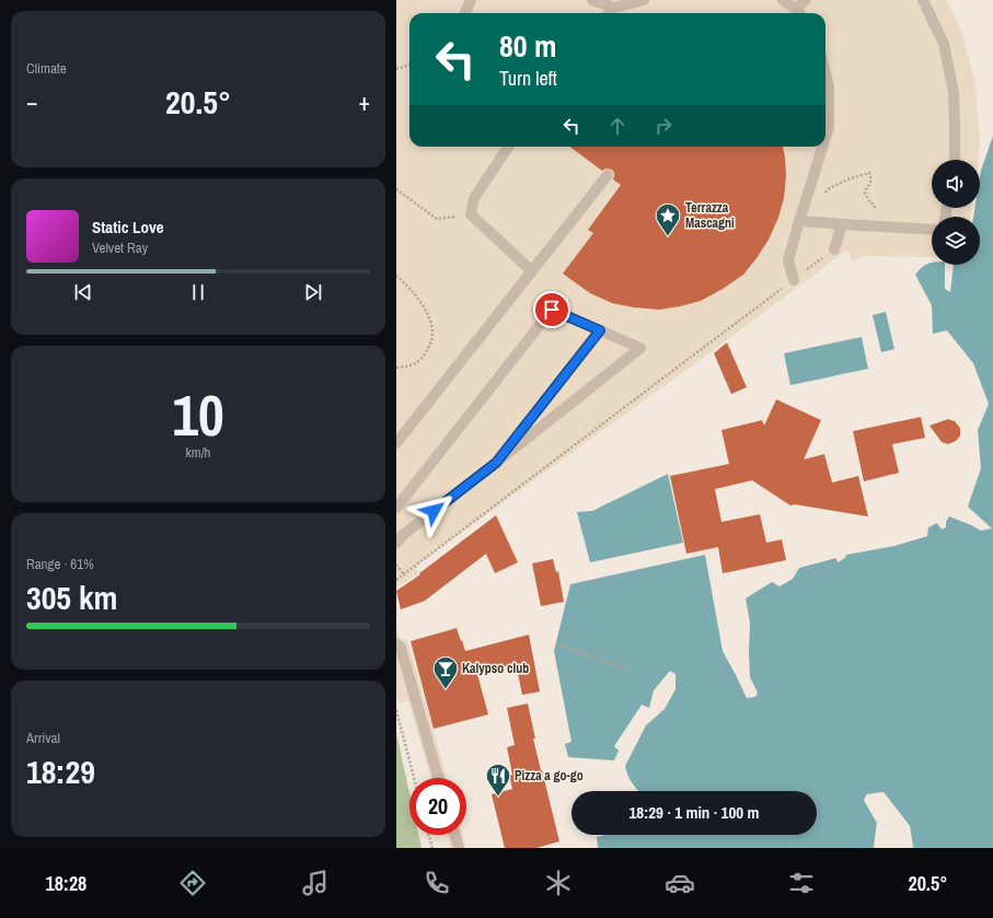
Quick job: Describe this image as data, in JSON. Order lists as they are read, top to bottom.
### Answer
{
  "places": {
    "place": ["Terrazza Mascagni"],
    "bar": ["Kalypso club"],
    "restaurant": ["Pizza a go-go"]
  },
  "page": {
    "tile": [
      "Climate",
      ["10", "km/h"],
      ["Range · 61%", "305 km"],
      ["Arrival", "18:29"]
    ],
    "turn": ["80 m", "Turn left"],
    "heat": ["−", "20.5°", "+"],
    "song": ["Static Love", "Velvet Ray"],
    "limit": "20",
    "trip": "18:29 · 1 min · 100 m",
    "tabs": ["18:28", "20.5°"]
  }
}
